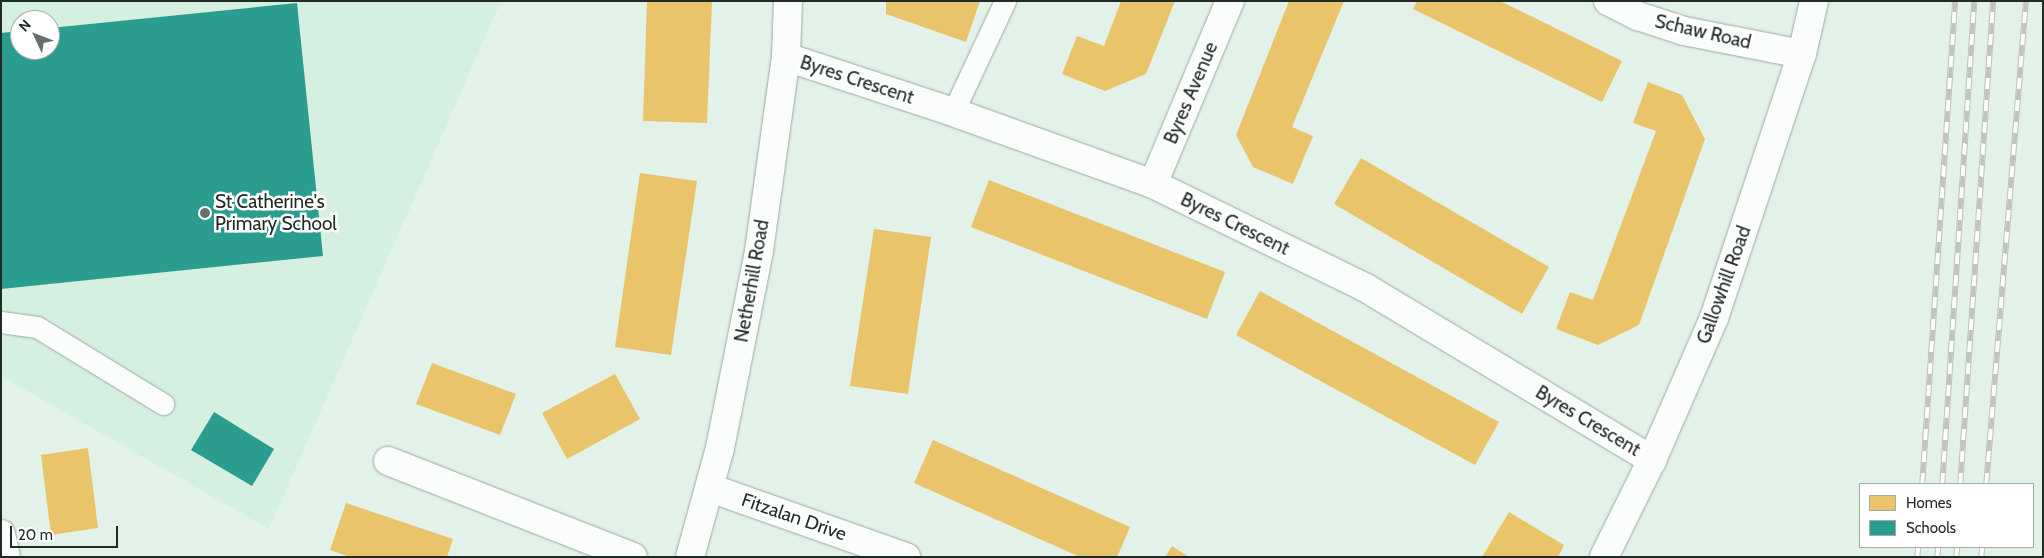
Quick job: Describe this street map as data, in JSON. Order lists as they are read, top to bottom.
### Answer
{
  "streets": {
    "street": [
      "Schaw Road",
      "Byres Crescent",
      "Byres Avenue",
      "Netherhill Road",
      "Gallowhill Road",
      "Fitzalan Drive"
    ]
  },
  "crossings": [
    ["Schaw Road", "Gallowhill Road"],
    ["Byres Crescent", "Byres Avenue"],
    ["Byres Crescent", "Netherhill Road"],
    ["Byres Crescent", "Gallowhill Road"],
    ["Netherhill Road", "Fitzalan Drive"]
  ],
  "places": ["St Catherine's Primary School"],
  "legend": ["Homes", "Schools"],
  "scale_bar": "20 m",
  "north": "top left"
}
